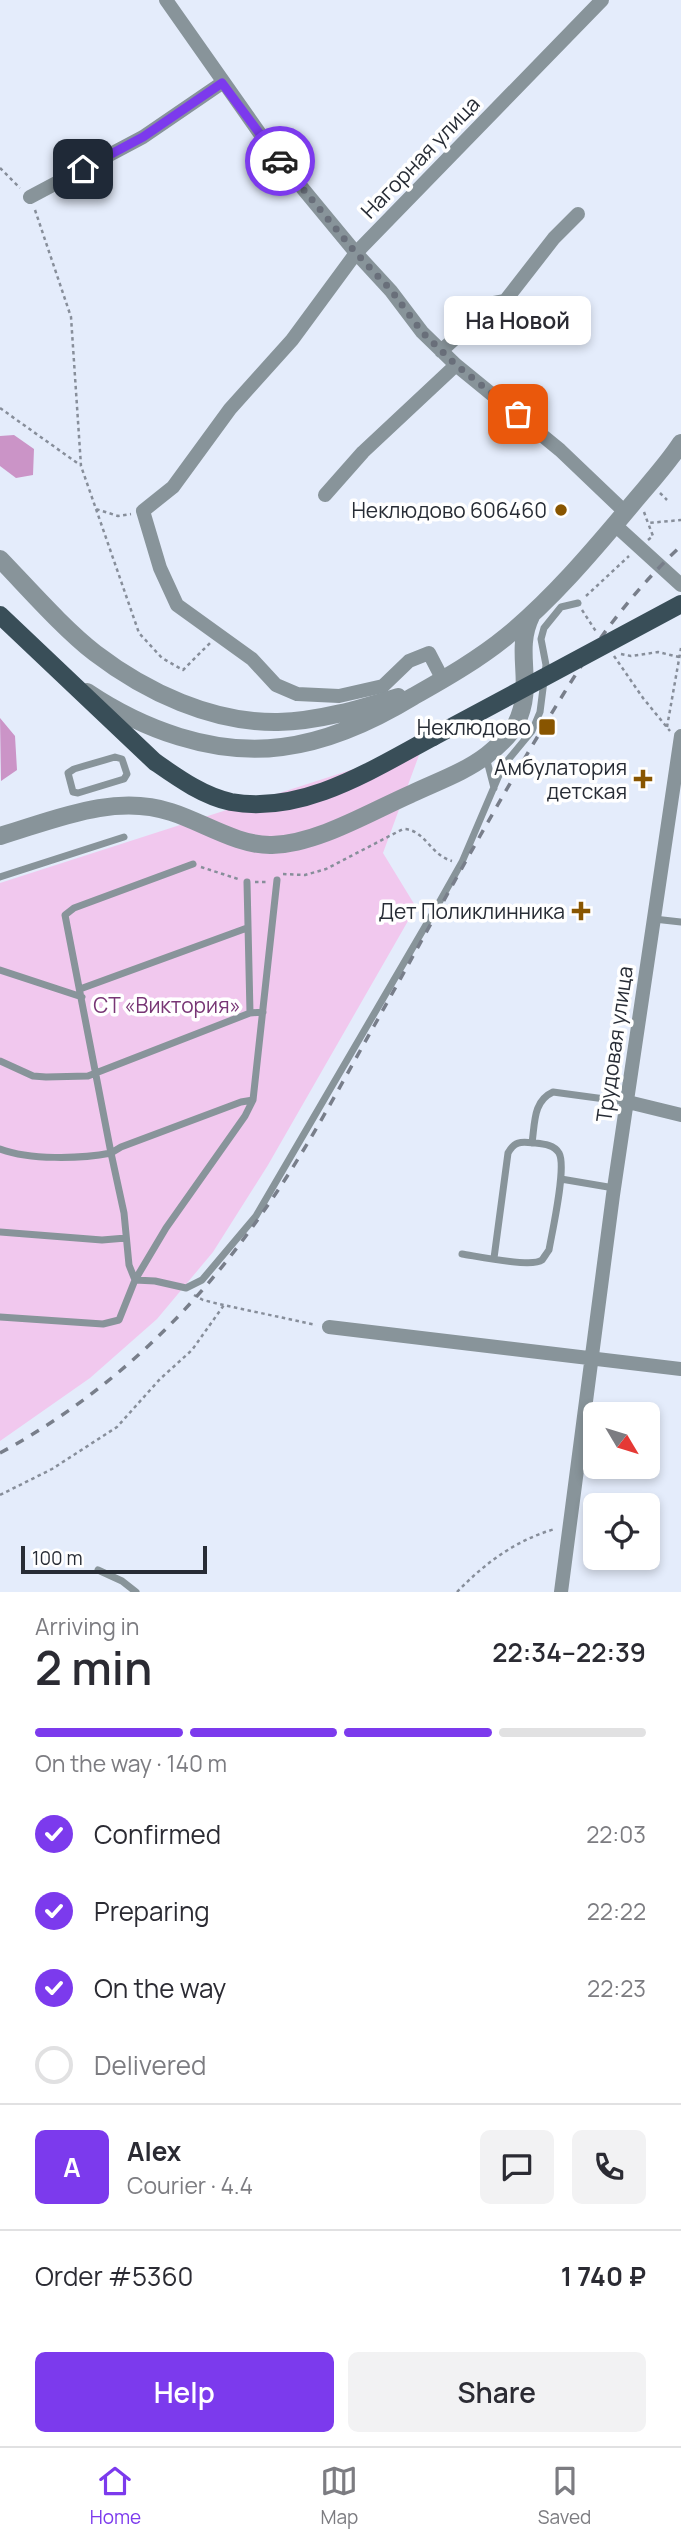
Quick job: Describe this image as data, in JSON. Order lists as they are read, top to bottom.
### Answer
{
  "streets": {
    "street": ["Нагорная улица", "Трудовая улица"]
  },
  "parks": ["СТ «Виктория»"],
  "places": {
    "other": ["На Новой", "Неклюдово 606460"],
    "transit": ["Неклюдово"],
    "health": ["Амбулатория детская", "Дет Поликлинника"]
  },
  "scale_bar": "100 m",
  "north": "bottom right",
  "page": {
    "bubble": "На Новой",
    "scale": "100 m",
    "heading": ["2 min", "Arriving in", "22:34–22:39"],
    "panel": [
      "Alex",
      "Courier · 4.4",
      "Order #5360",
      "1 740 ₽"
    ],
    "bar": "On the way · 140 m",
    "list": [
      ["Confirmed", "22:03"],
      ["Preparing", "22:22"],
      ["On the way", "22:23"],
      "Delivered"
    ],
    "round": "A",
    "buttons": ["Help", "Share"],
    "tabs": ["Home", "Map", "Saved"]
  }
}
